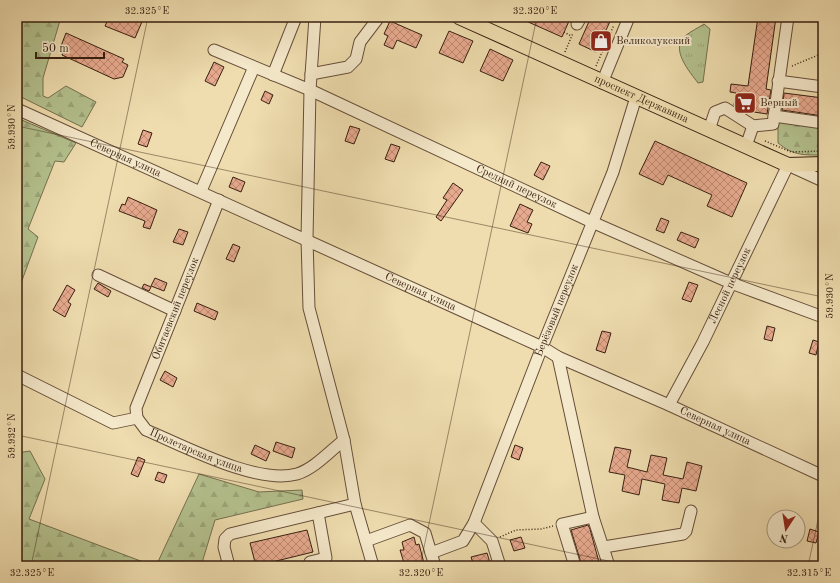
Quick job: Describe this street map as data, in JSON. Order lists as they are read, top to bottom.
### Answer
{
  "streets": {
    "main road": ["проспект Державина"],
    "street": [
      "Северная улица",
      "Средний переулок",
      "Лесной переулок",
      "Обитаевский переулок",
      "Берёзовый переулок",
      "Пролетарская улица"
    ]
  },
  "crossings": [
    ["проспект Державина", "Лесной переулок"],
    ["проспект Державина", "Берёзовый переулок"],
    ["Северная улица", "Лесной переулок"],
    ["Северная улица", "Обитаевский переулок"],
    ["Северная улица", "Берёзовый переулок"],
    ["Средний переулок", "Лесной переулок"],
    ["Средний переулок", "Берёзовый переулок"],
    ["Обитаевский переулок", "Пролетарская улица"]
  ],
  "places": {
    "shop": ["Великолукский"],
    "supermarket": ["Верный"]
  },
  "scale_bar": "50 m",
  "north": "bottom",
  "coordinates": [
    "32.325°E",
    "32.320°E",
    "59.930°N",
    "59.932°N",
    "32.315°E"
  ]
}
